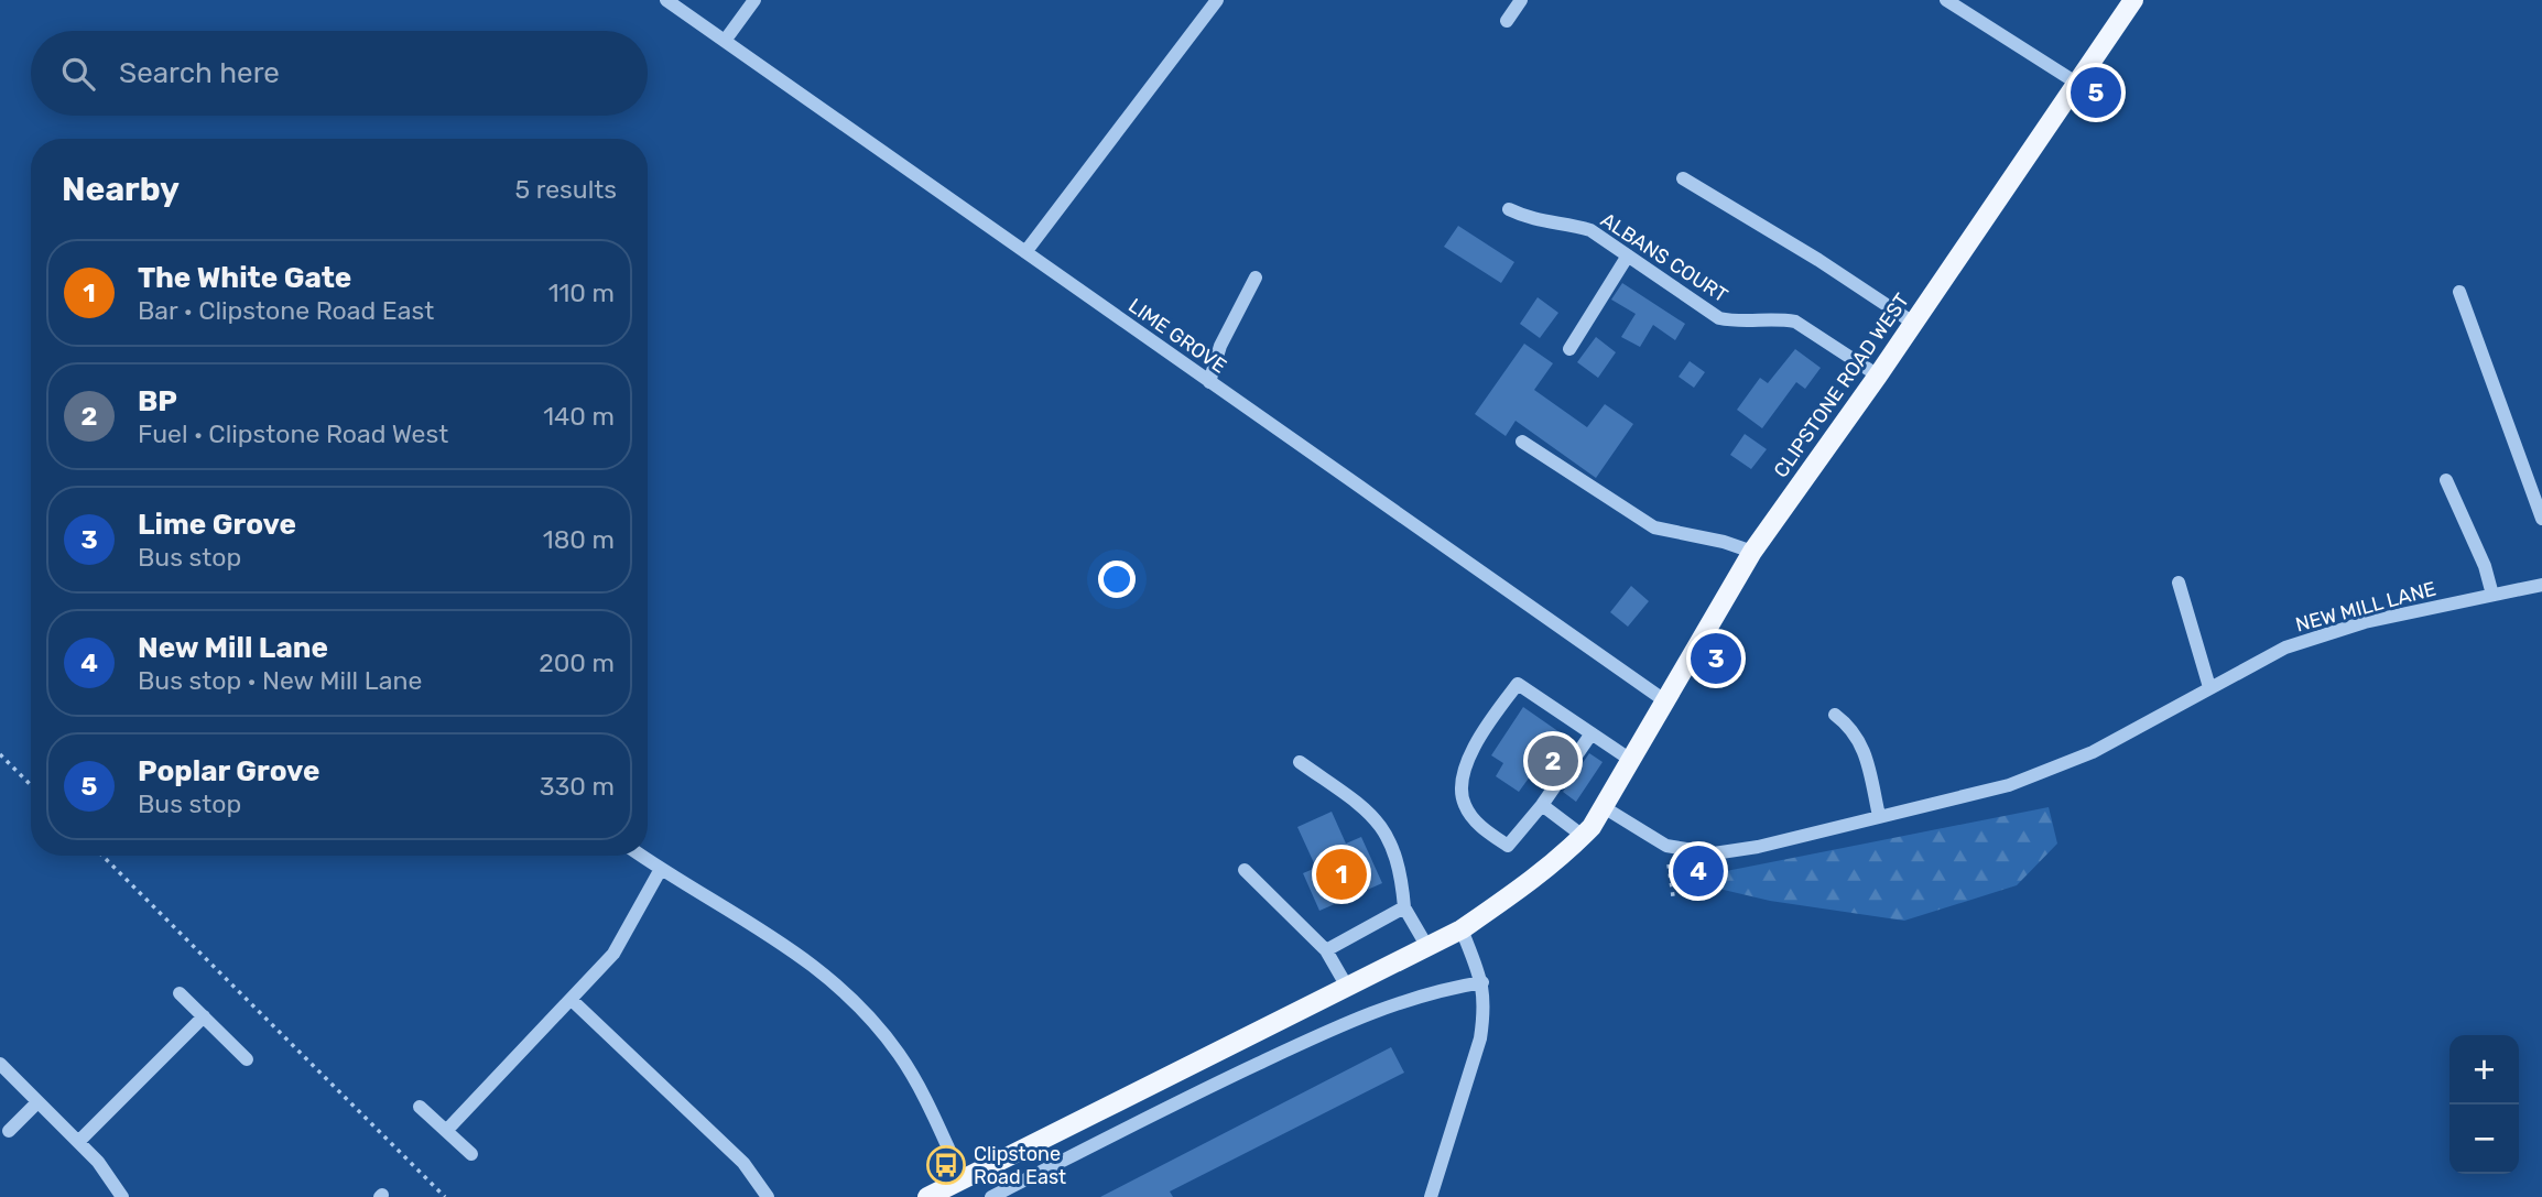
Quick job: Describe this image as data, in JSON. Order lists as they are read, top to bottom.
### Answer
{
  "streets": {
    "main road": ["CLIPSTONE ROAD WEST"],
    "street": ["ALBANS COURT", "LIME GROVE", "NEW MILL LANE"]
  },
  "crossings": [
    ["ALBANS COURT", "CLIPSTONE ROAD WEST"],
    ["LIME GROVE", "CLIPSTONE ROAD WEST"],
    ["CLIPSTONE ROAD WEST", "NEW MILL LANE"]
  ],
  "places": {
    "bus stop": ["Clipstone Road East"]
  },
  "page": {
    "search": "Search here",
    "pins": [
      "5",
      "3",
      "2",
      "4",
      "1"
    ],
    "heading": ["Nearby", "5 results"],
    "list": [
      {
        "mark": "1",
        "name": "The White Gate",
        "note": "Bar · Clipstone Road East",
        "value": "110 m"
      },
      {
        "mark": "2",
        "name": "BP",
        "note": "Fuel · Clipstone Road West",
        "value": "140 m"
      },
      {
        "mark": "3",
        "name": "Lime Grove",
        "note": "Bus stop",
        "value": "180 m"
      },
      {
        "mark": "4",
        "name": "New Mill Lane",
        "note": "Bus stop · New Mill Lane",
        "value": "200 m"
      },
      {
        "mark": "5",
        "name": "Poplar Grove",
        "note": "Bus stop",
        "value": "330 m"
      }
    ],
    "map_buttons": ["+", "−"]
  }
}
